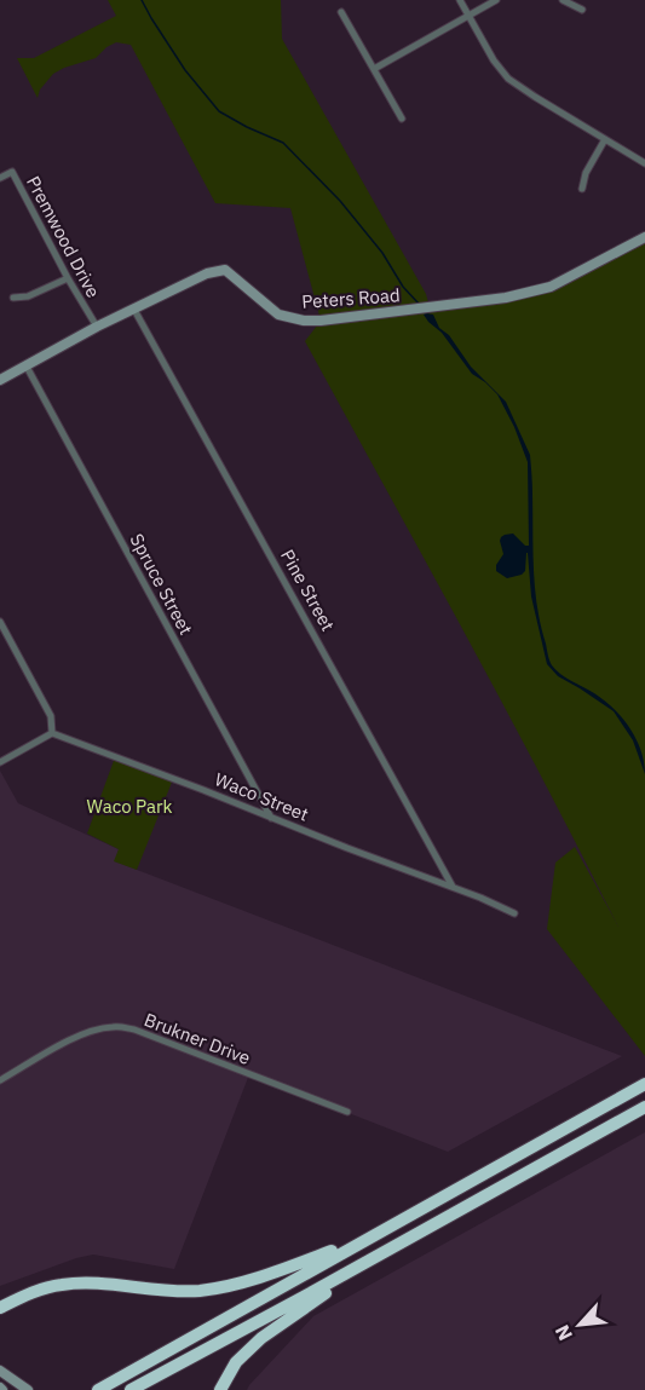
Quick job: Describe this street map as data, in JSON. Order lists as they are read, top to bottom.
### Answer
{
  "streets": {
    "street": [
      "Premwood Drive",
      "Peters Road",
      "Spruce Street",
      "Pine Street",
      "Waco Street",
      "Brukner Drive"
    ]
  },
  "crossings": [
    ["Premwood Drive", "Peters Road"],
    ["Peters Road", "Spruce Street"],
    ["Peters Road", "Pine Street"],
    ["Spruce Street", "Waco Street"],
    ["Pine Street", "Waco Street"]
  ],
  "parks": ["Waco Park"],
  "north": "bottom left"
}
